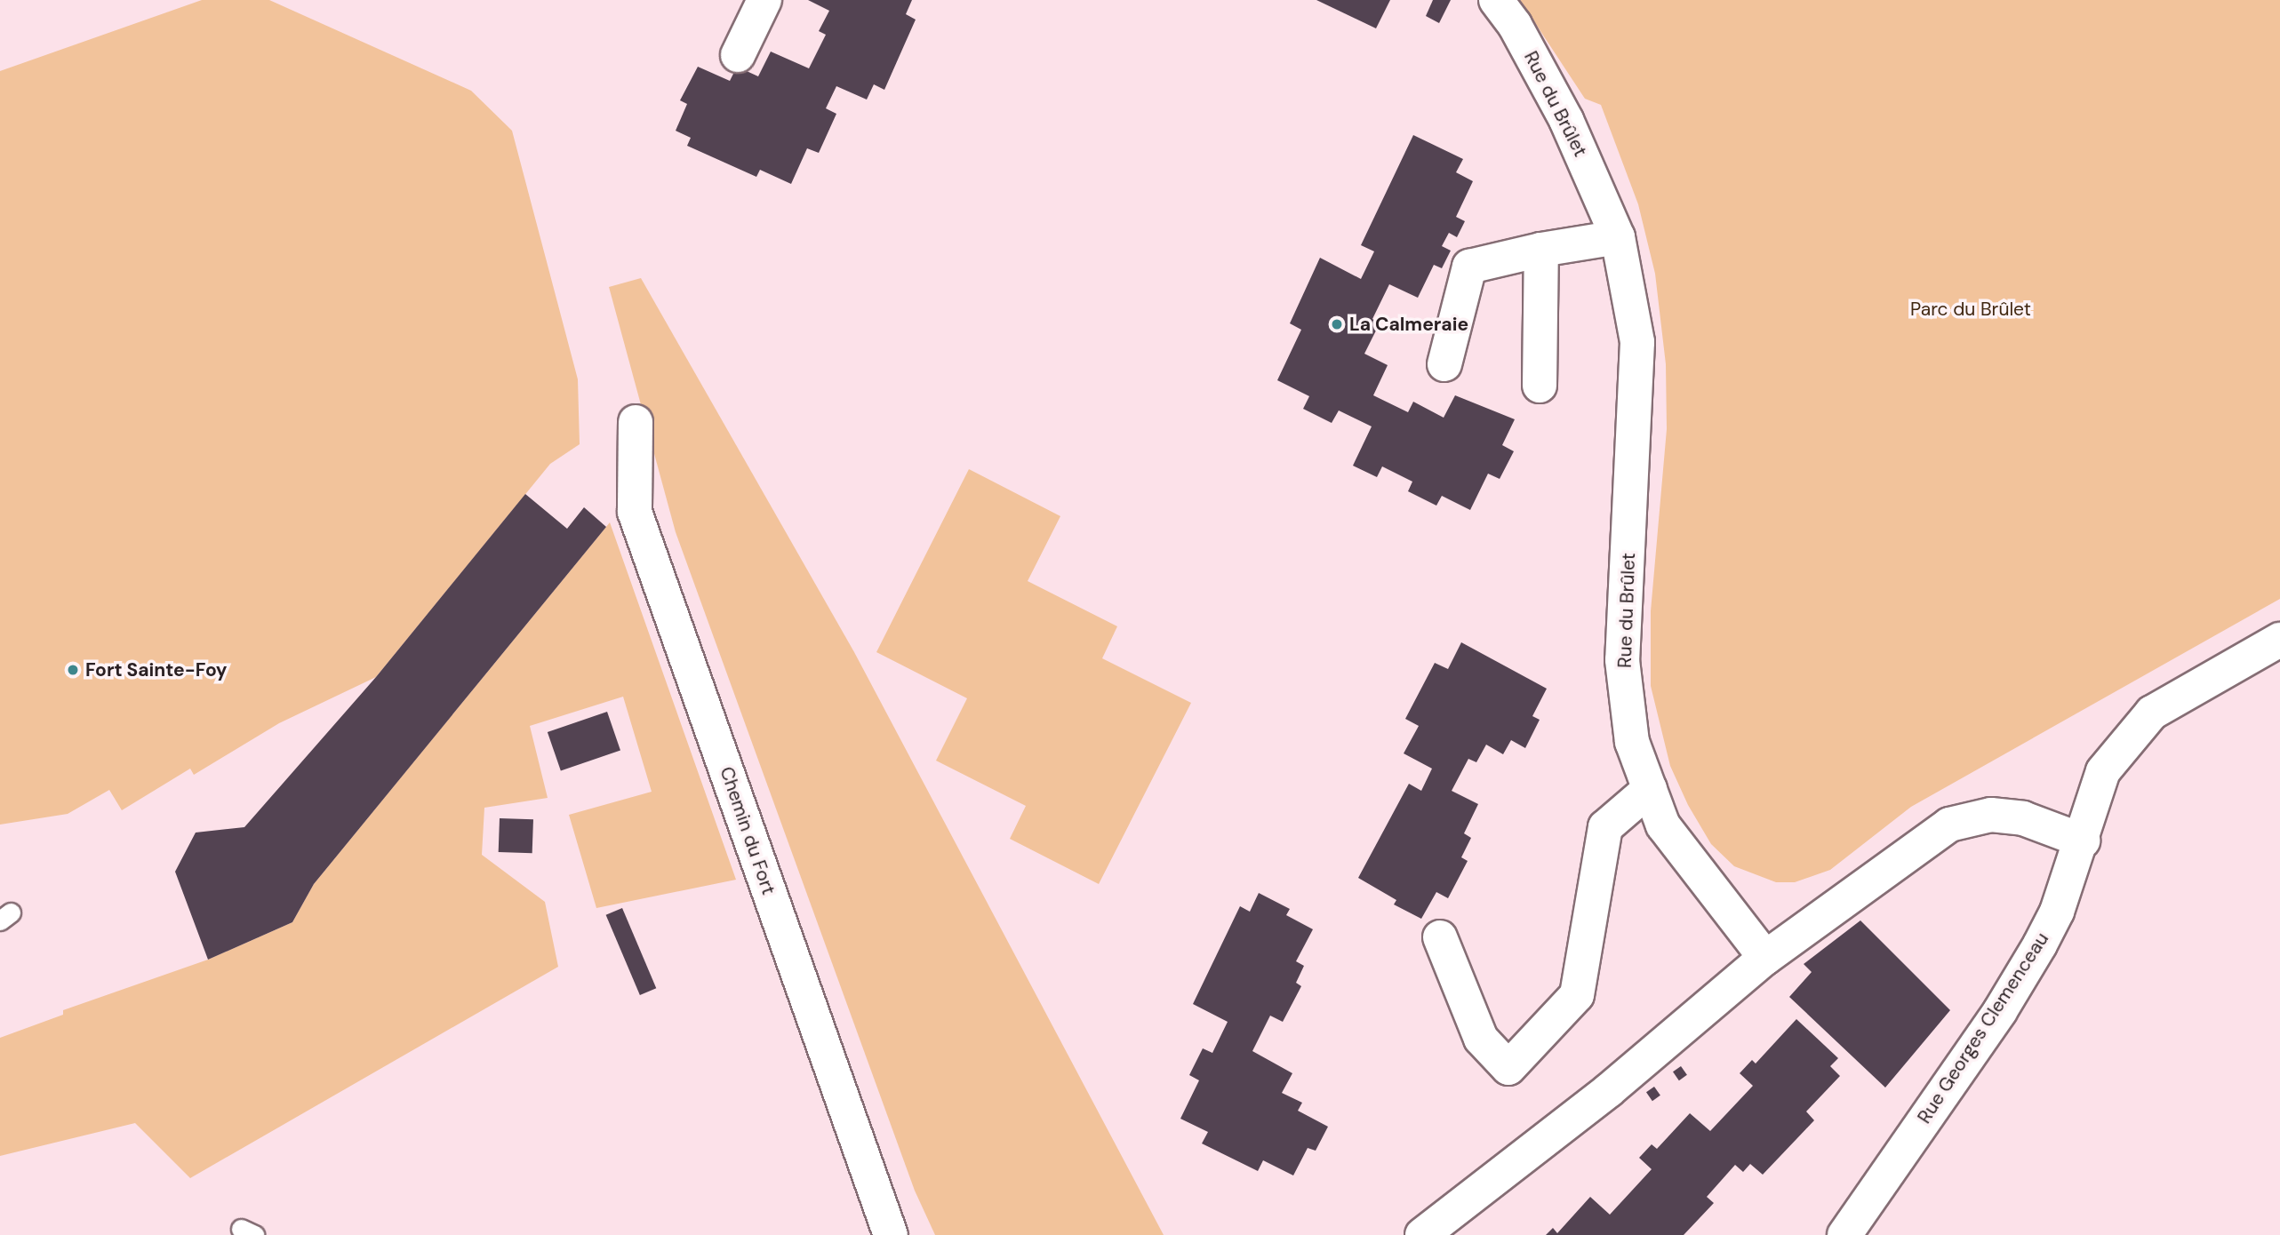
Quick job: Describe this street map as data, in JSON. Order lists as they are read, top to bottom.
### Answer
{
  "streets": {
    "street": ["Rue du Brûlet", "Chemin du Fort", "Rue Georges Clemenceau"]
  },
  "parks": ["Parc du Brûlet"],
  "places": ["La Calmeraie", "Fort Sainte-Foy"]
}
